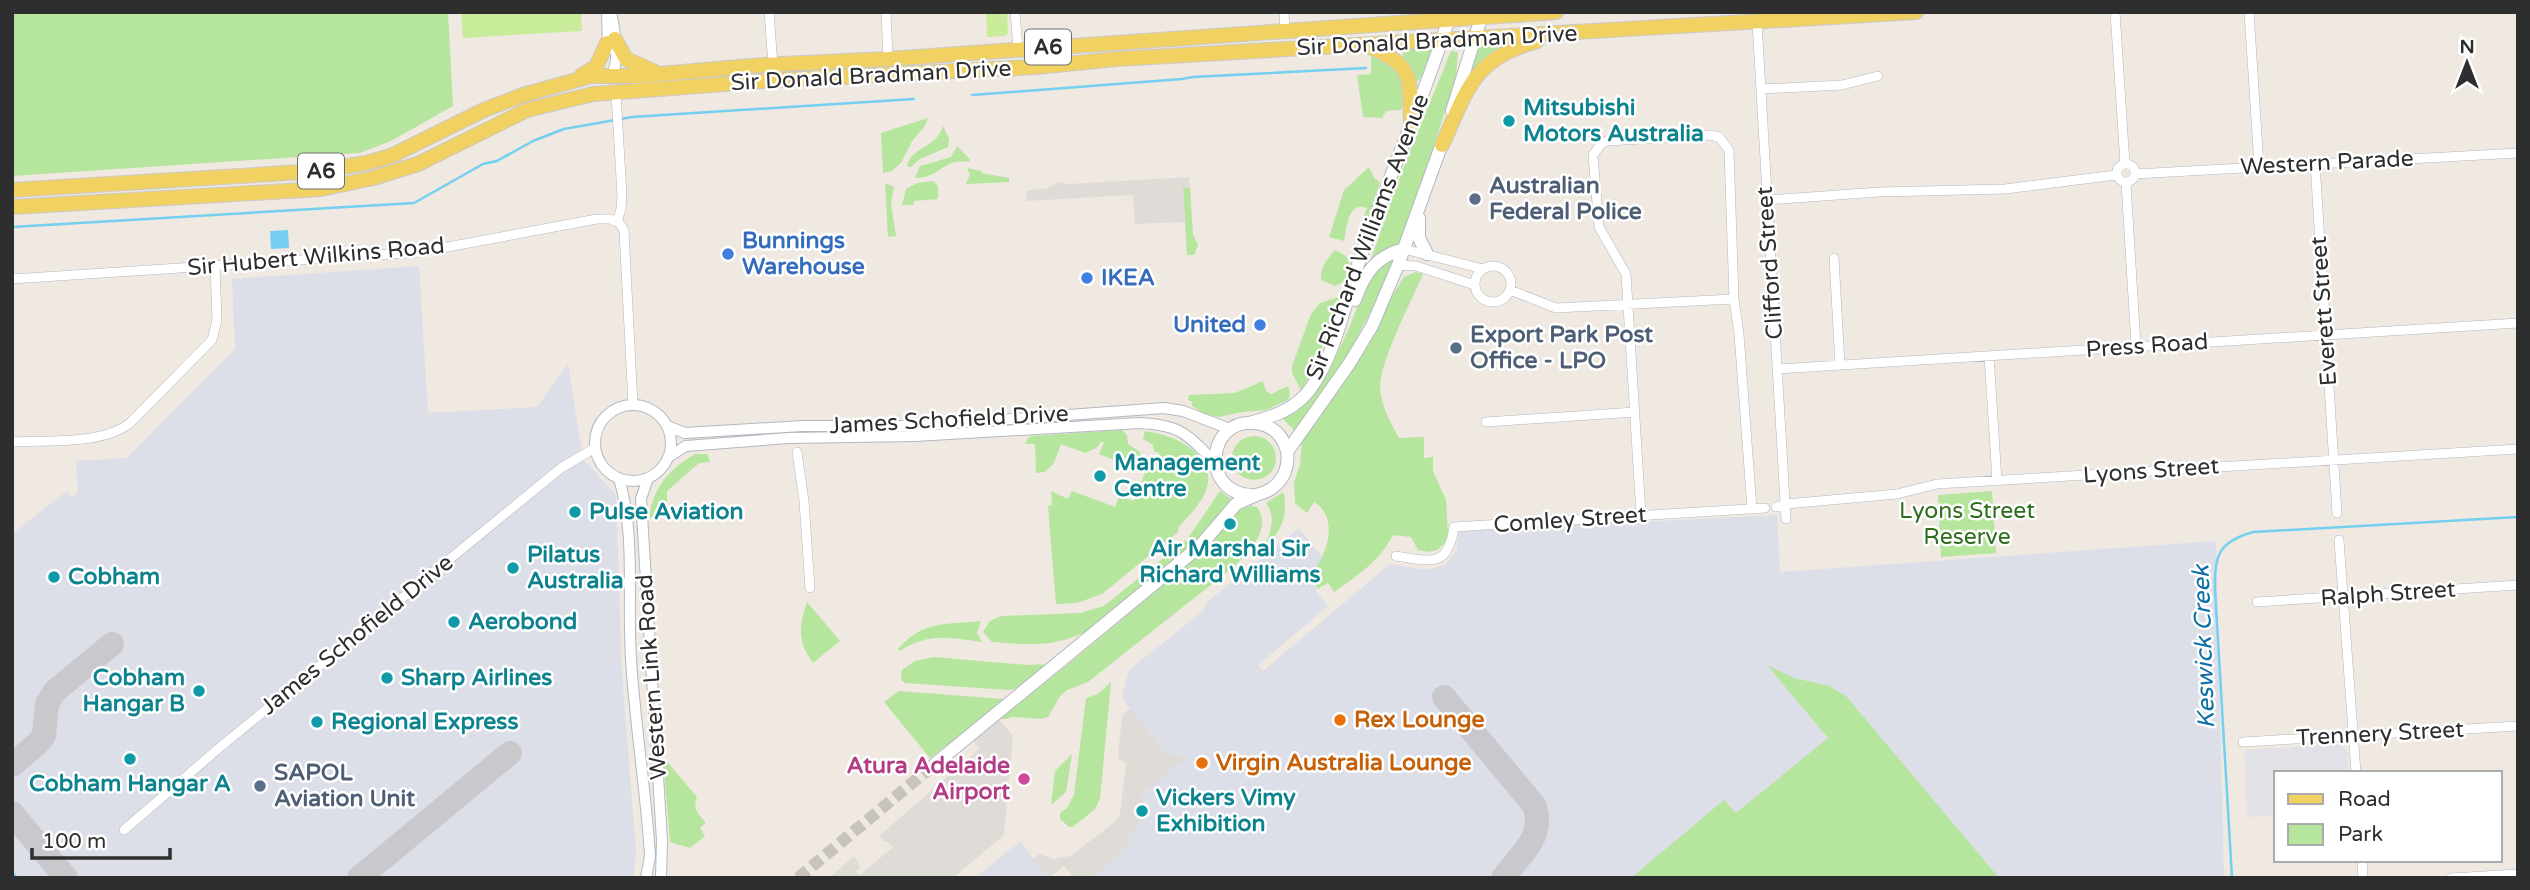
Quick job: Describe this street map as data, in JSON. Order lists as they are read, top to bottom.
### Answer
{
  "streets": {
    "main road": ["Sir Donald Bradman Drive", "A6", "Sir Richard Williams Avenue"],
    "street": [
      "Western Parade",
      "Sir Hubert Wilkins Road",
      "Clifford Street",
      "Everett Street",
      "Press Road",
      "James Schofield Drive",
      "Lyons Street",
      "Comley Street",
      "Ralph Street",
      "Western Link Road",
      "Trennery Street"
    ]
  },
  "crossings": [
    ["Sir Donald Bradman Drive", "Sir Richard Williams Avenue"],
    ["Sir Donald Bradman Drive", "Clifford Street"],
    ["Western Parade", "Everett Street"],
    ["Sir Richard Williams Avenue", "James Schofield Drive"],
    ["Clifford Street", "Press Road"],
    ["Clifford Street", "Lyons Street"],
    ["Everett Street", "Press Road"],
    ["Everett Street", "Lyons Street"],
    ["James Schofield Drive", "Western Link Road"]
  ],
  "water": ["Keswick Creek"],
  "parks": ["Lyons Street Reserve"],
  "places": [
    "Mitsubishi Motors Australia",
    "Australian Federal Police",
    "Bunnings Warehouse",
    "IKEA",
    "United",
    "Export Park Post Office - LPO",
    "Management Centre",
    "Pulse Aviation",
    "Air Marshal Sir Richard Williams",
    "Pilatus Australia",
    "Cobham",
    "Aerobond",
    "Sharp Airlines",
    "Cobham Hangar B",
    "Rex Lounge",
    "Regional Express",
    "Cobham Hangar A",
    "Virgin Australia Lounge",
    "Atura Adelaide Airport",
    "SAPOL Aviation Unit",
    "Vickers Vimy Exhibition"
  ],
  "legend": ["Road", "Park"],
  "scale_bar": "100 m",
  "north": "top"
}
